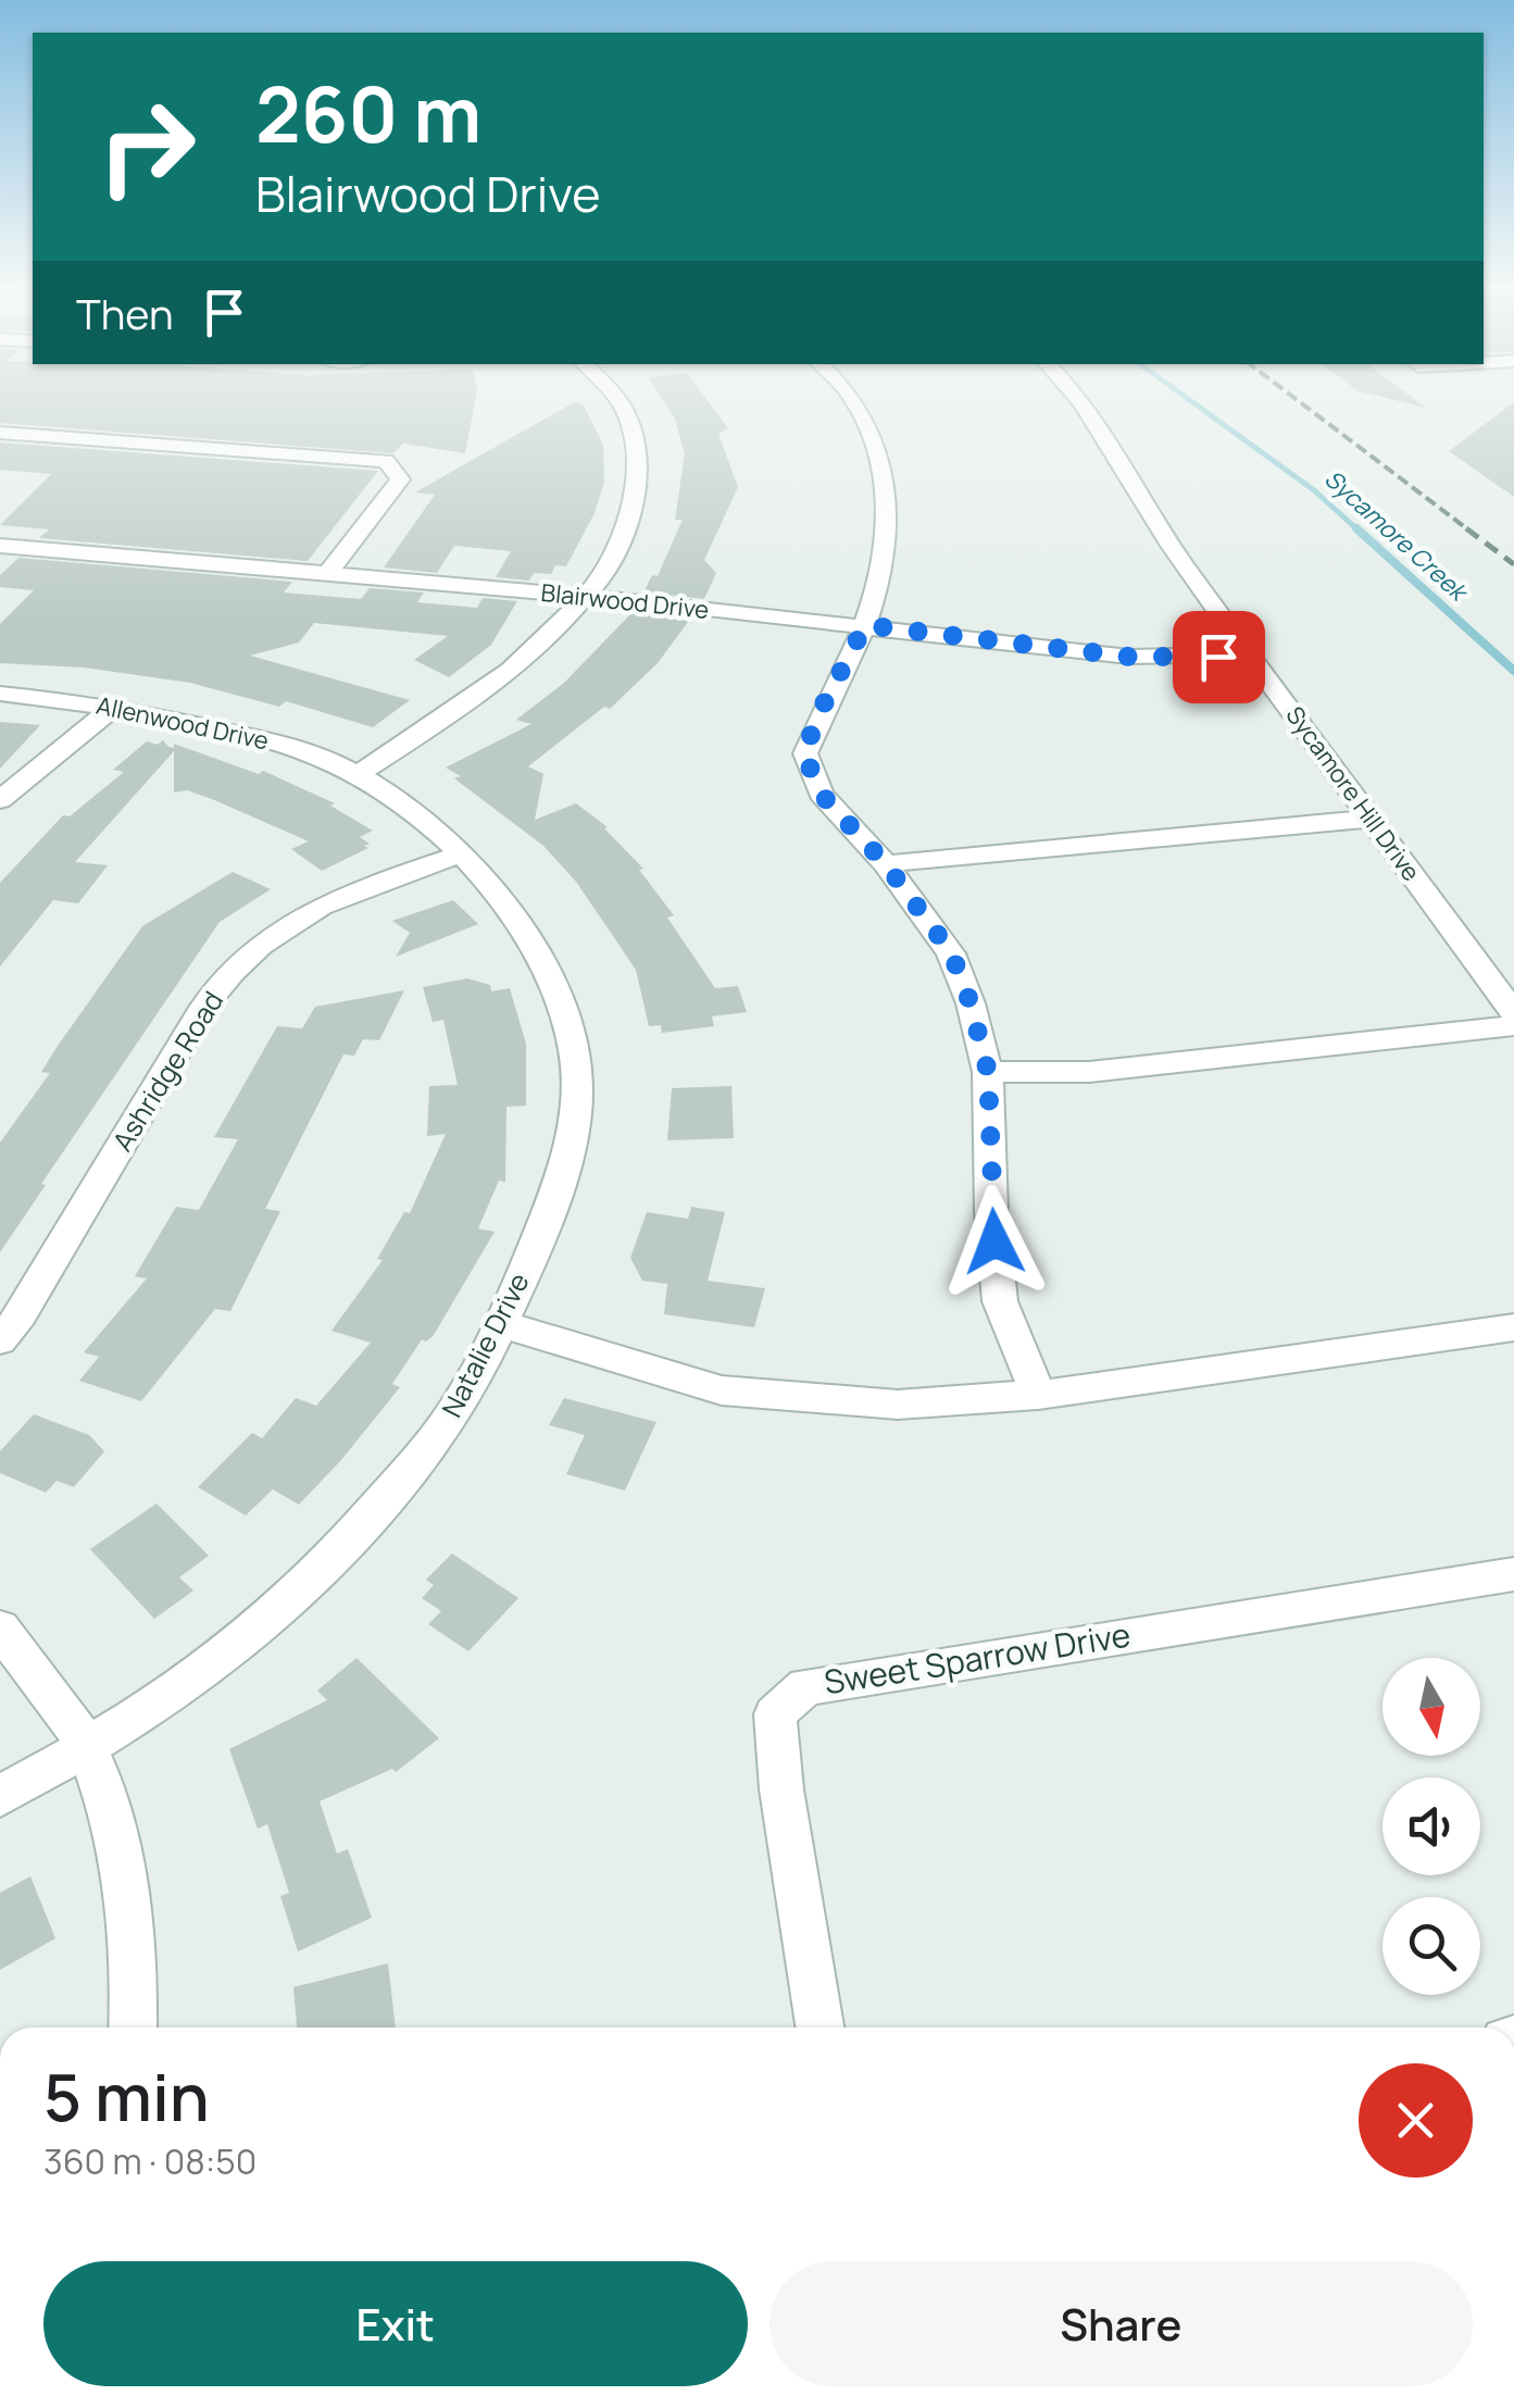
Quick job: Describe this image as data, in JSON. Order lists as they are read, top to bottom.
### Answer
{
  "streets": {
    "street": [
      "Blairwood Drive",
      "Allenwood Drive",
      "Sycamore Hill Drive",
      "Ashridge Road",
      "Natalie Drive",
      "Sweet Sparrow Drive"
    ]
  },
  "crossings": [
    ["Blairwood Drive", "Sycamore Hill Drive"],
    ["Allenwood Drive", "Natalie Drive"],
    ["Ashridge Road", "Natalie Drive"]
  ],
  "water": ["Sycamore Creek"],
  "north": "bottom",
  "page": {
    "turn": ["260 m", "Blairwood Drive"],
    "then": "Then",
    "heading": ["5 min", "360 m · 08:50"],
    "buttons": ["Exit", "Share"]
  }
}
